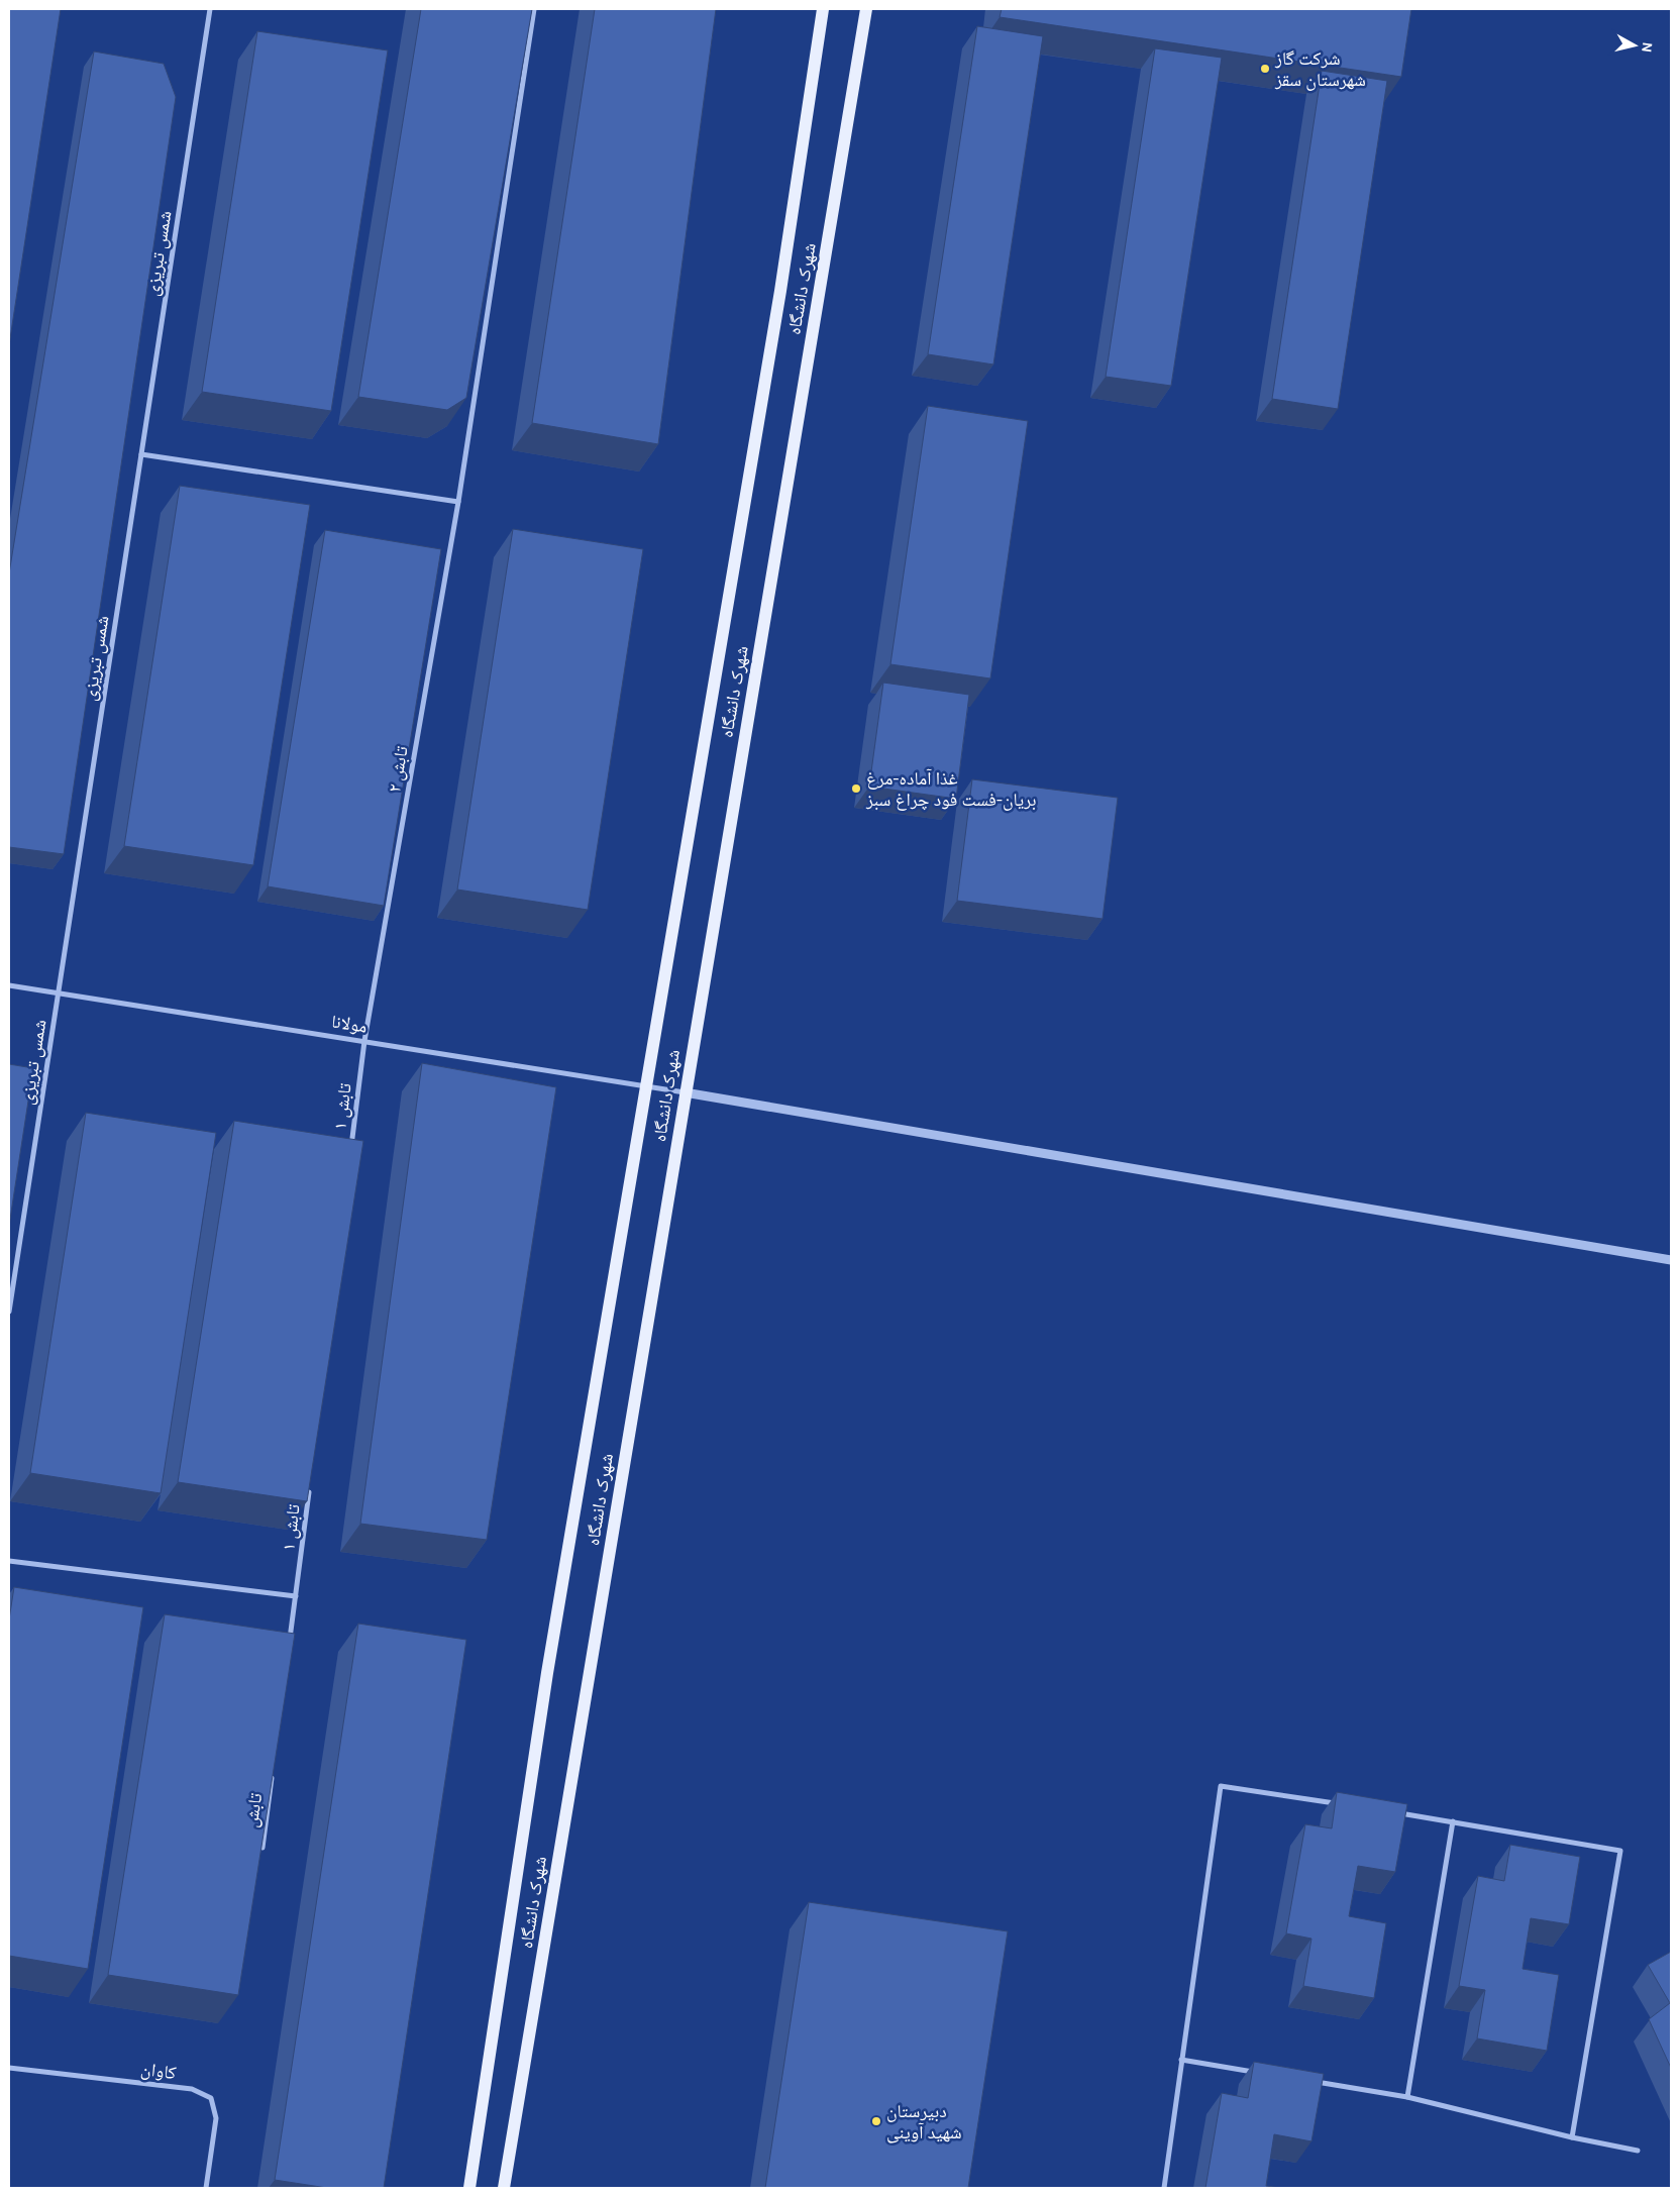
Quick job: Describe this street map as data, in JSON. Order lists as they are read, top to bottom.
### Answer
{
  "streets": {
    "main road": ["شهرک دانشگاه"],
    "street": [
      "شمس تبریزی",
      "تابش ۲",
      "مولانا",
      "تابش ۱",
      "تابش",
      "کاوان"
    ]
  },
  "crossings": [
    ["شمس تبریزی", "مولانا"],
    ["شهرک دانشگاه", "مولانا"],
    ["تابش ۲", "مولانا"],
    ["تابش ۲", "تابش ۱"],
    ["مولانا", "تابش ۱"]
  ],
  "places": ["شرکت گاز شهرستان سقز", "غذا آماده-مرغ بریان-فست فود چراغ سبز", "دبیرستان شهید آوینی"],
  "north": "right"
}
